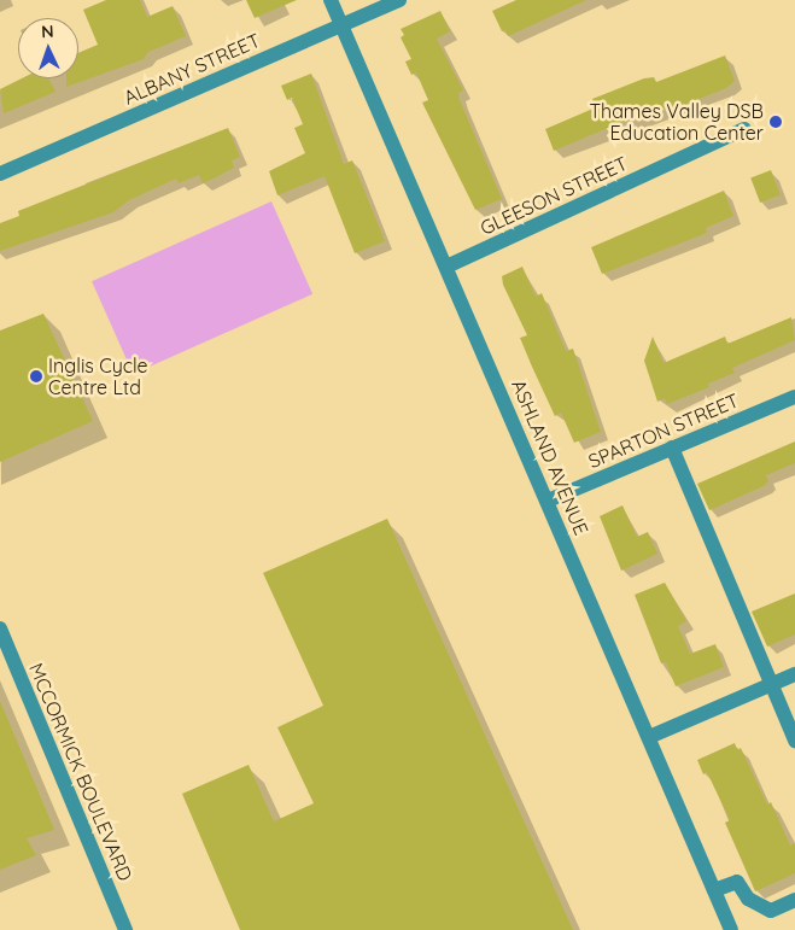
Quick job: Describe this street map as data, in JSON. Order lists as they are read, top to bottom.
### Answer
{
  "streets": {
    "street": [
      "ALBANY STREET",
      "GLEESON STREET",
      "SPARTON STREET",
      "ASHLAND AVENUE",
      "MCCORMICK BOULEVARD"
    ]
  },
  "crossings": [
    ["ALBANY STREET", "ASHLAND AVENUE"],
    ["GLEESON STREET", "ASHLAND AVENUE"],
    ["SPARTON STREET", "ASHLAND AVENUE"]
  ],
  "places": ["Thames Valley DSB Education Center", "Inglis Cycle Centre Ltd"],
  "north": "top"
}
